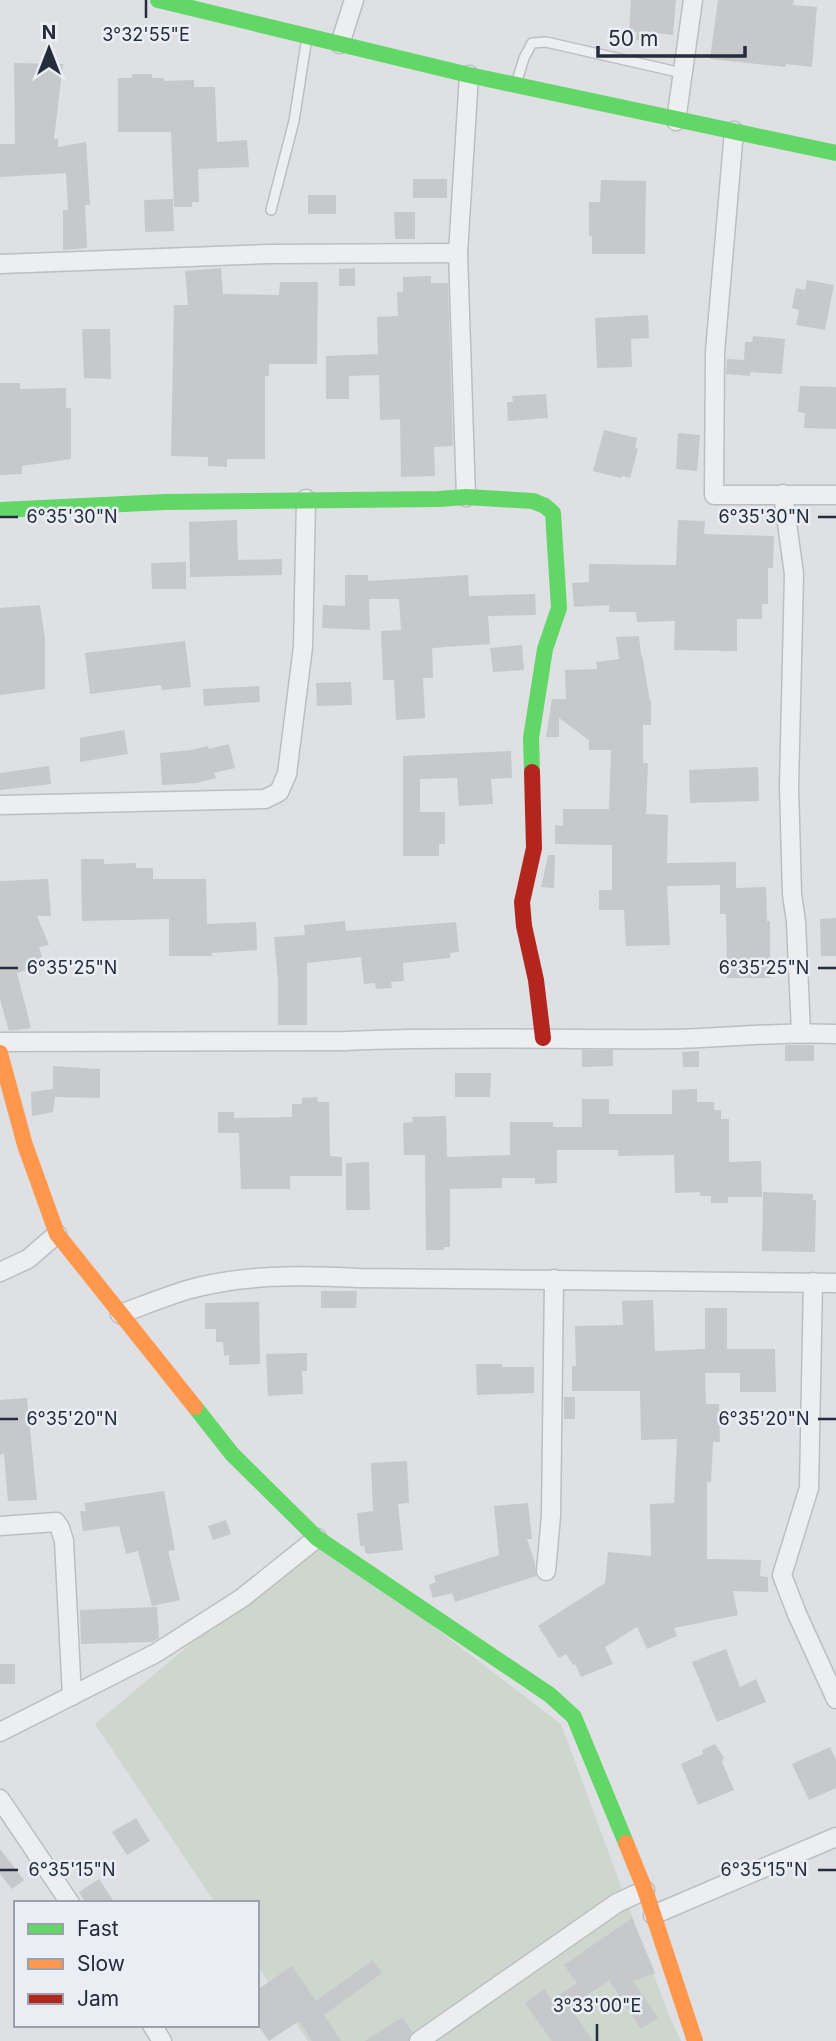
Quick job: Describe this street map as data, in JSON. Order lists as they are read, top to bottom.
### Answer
{
  "legend": ["Fast", "Slow", "Jam"],
  "scale_bar": "50 m",
  "north": "top",
  "coordinates": [
    "3°32'55\"E",
    "6°35'30\"N",
    "6°35'25\"N",
    "6°35'20\"N",
    "6°35'15\"N",
    "3°33'00\"E"
  ]
}
